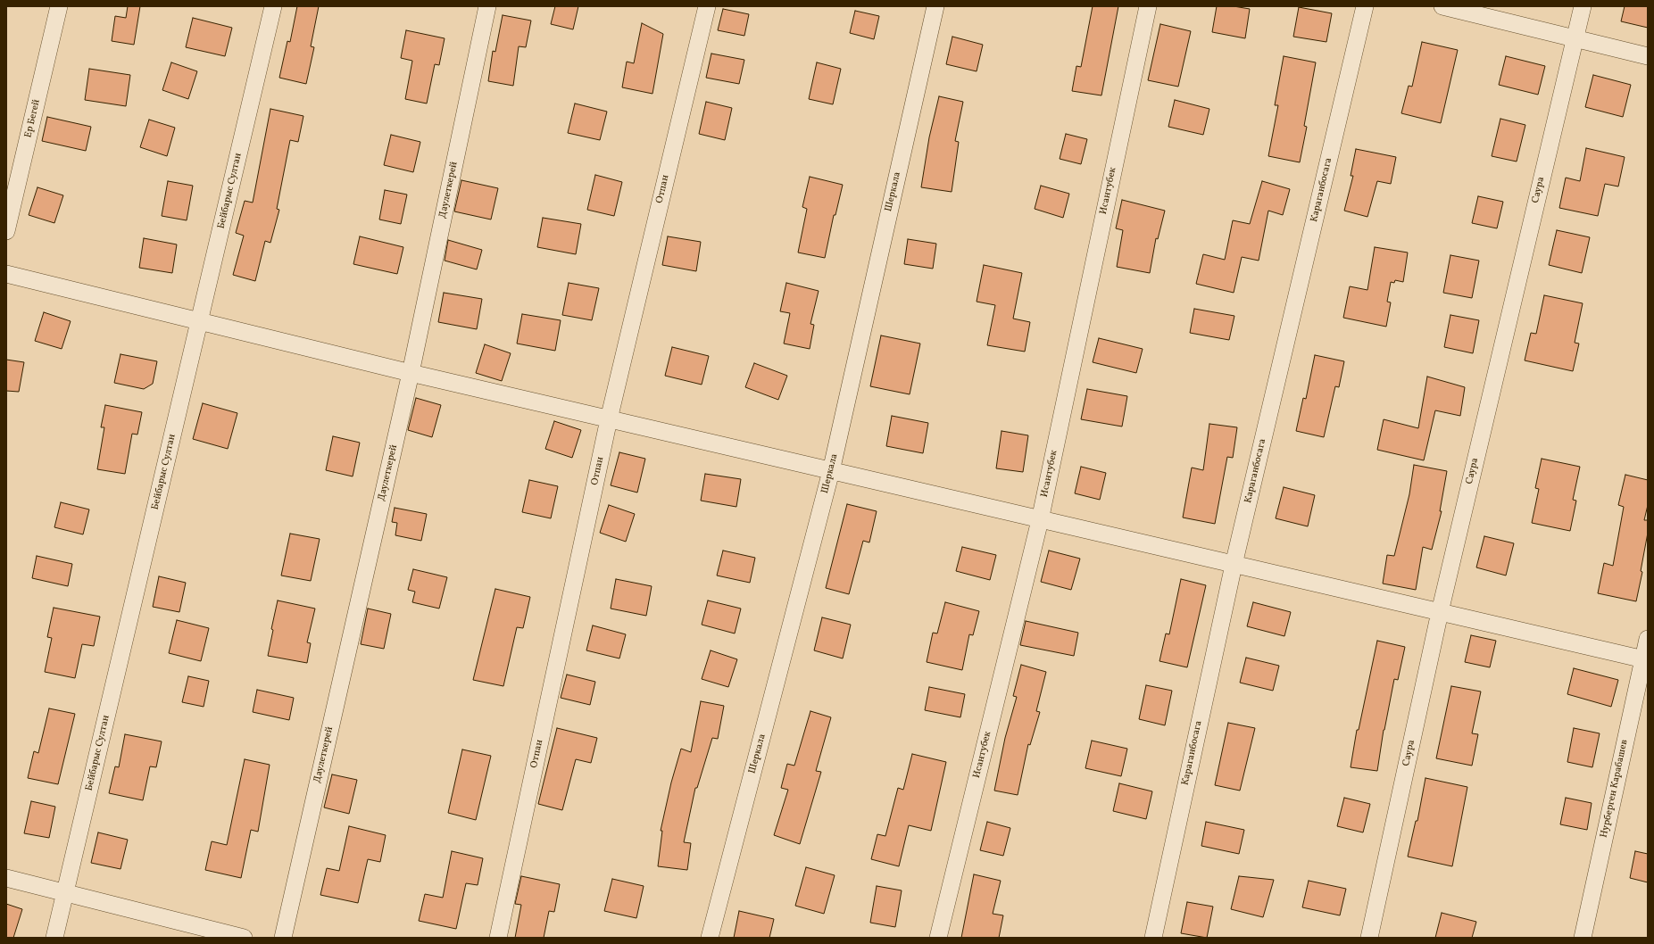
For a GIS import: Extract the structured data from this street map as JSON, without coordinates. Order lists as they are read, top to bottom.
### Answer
{
  "streets": {
    "street": [
      "Ер Бегей",
      "Отпан",
      "Даулеткерей",
      "Караганбосага",
      "Саура",
      "Бейбарыс Султан",
      "Исантубек",
      "Шеркала",
      "Нурберген Карабашев"
    ]
  }
}
